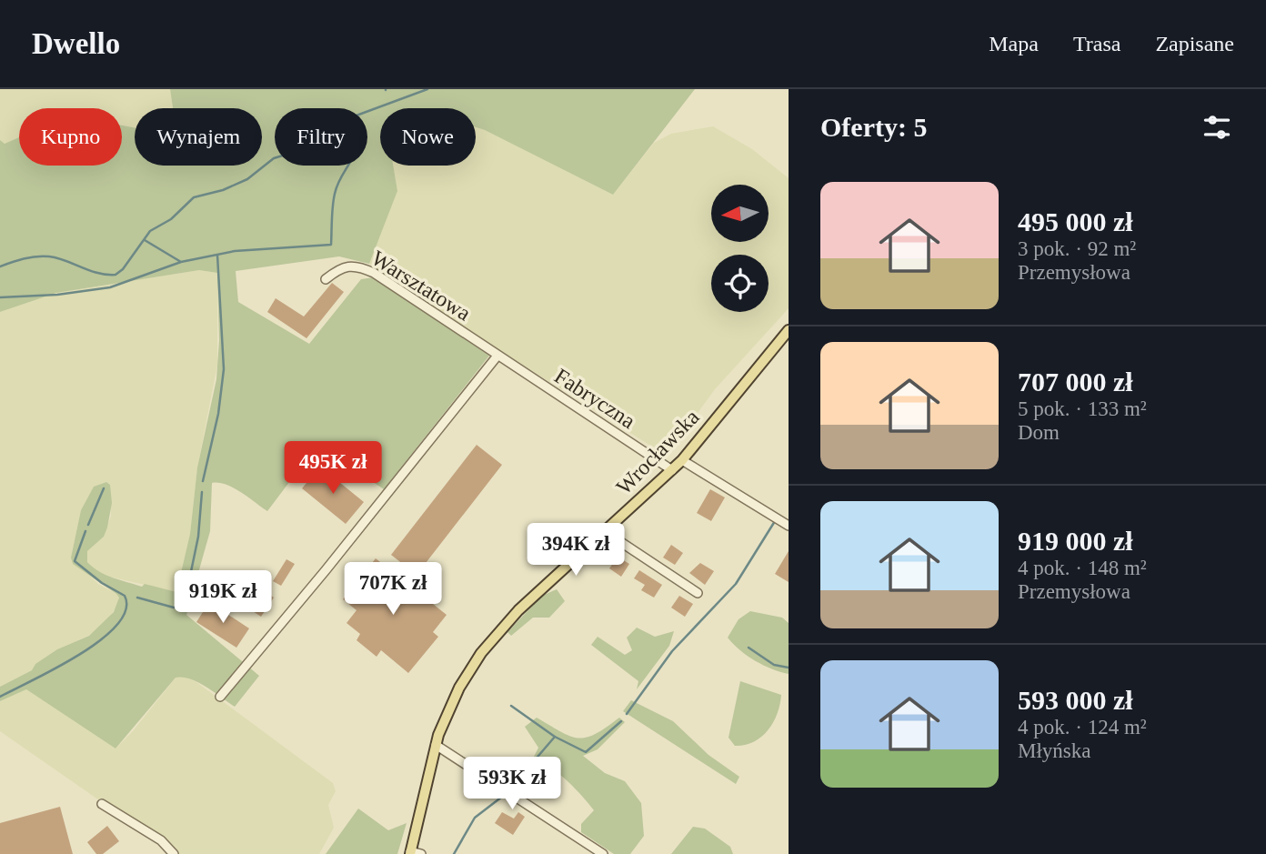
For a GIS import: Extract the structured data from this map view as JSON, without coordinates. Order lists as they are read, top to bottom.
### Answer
{
  "streets": {
    "main road": ["Wrocławska"],
    "street": ["Warsztatowa", "Fabryczna"]
  },
  "crossings": [
    ["Warsztatowa", "Fabryczna"],
    ["Fabryczna", "Wrocławska"]
  ],
  "north": "left",
  "page": {
    "header": "Dwello",
    "nav": ["Mapa", "Trasa", "Zapisane"],
    "heading": "Oferty: 5",
    "chip": [
      "Kupno",
      "Wynajem",
      "Filtry",
      "Nowe"
    ],
    "list": [
      {
        "name": "495 000 zł",
        "note": "3 pok. · 92 m² · Przemysłowa"
      },
      {
        "name": "707 000 zł",
        "note": "5 pok. · 133 m² · Dom"
      },
      {
        "name": "919 000 zł",
        "note": "4 pok. · 148 m² · Przemysłowa"
      },
      {
        "name": "593 000 zł",
        "note": "4 pok. · 124 m² · Młyńska"
      }
    ],
    "price": [
      "495K zł",
      "394K zł",
      "707K zł",
      "919K zł",
      "593K zł"
    ]
  }
}
